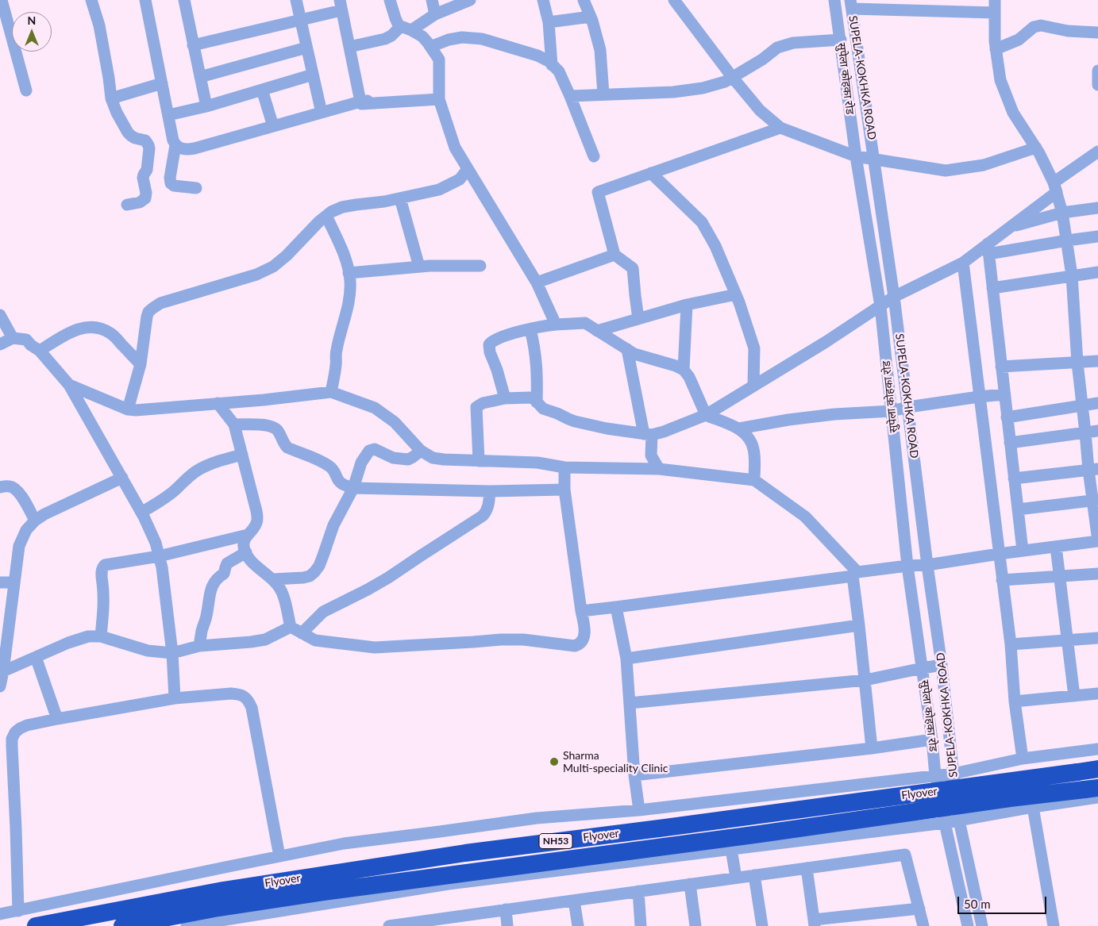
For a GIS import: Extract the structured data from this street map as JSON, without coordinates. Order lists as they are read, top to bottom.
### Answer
{
  "streets": {
    "highway": ["Flyover", "NH53"],
    "street": ["SUPELA-KOKHKA ROAD", "सुपेला कोहका रोड"]
  },
  "places": ["Sharma Multi-speciality Clinic"],
  "scale_bar": "50 m",
  "north": "top"
}
